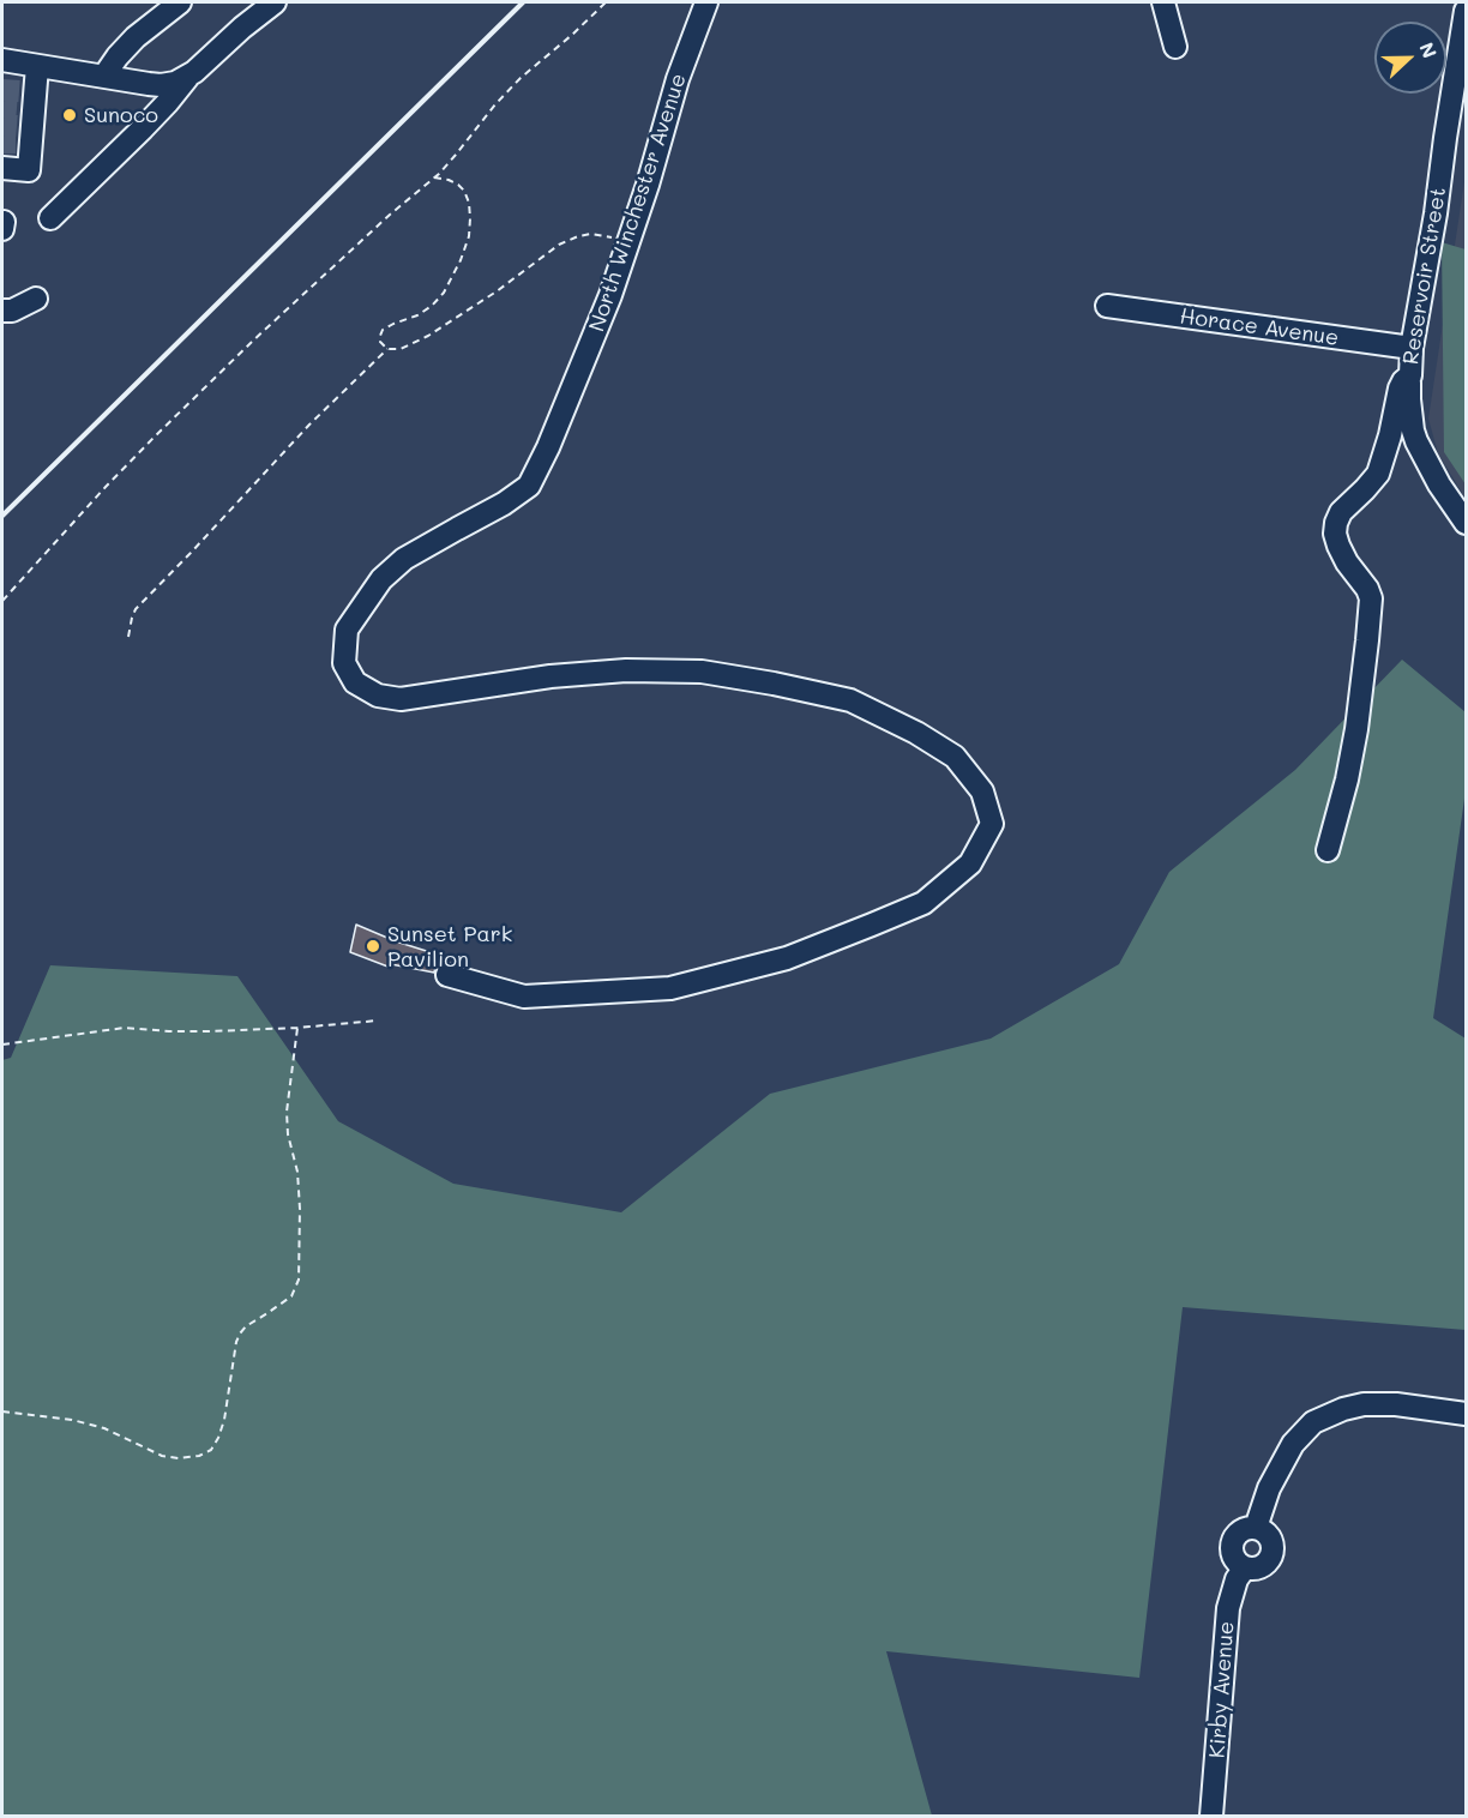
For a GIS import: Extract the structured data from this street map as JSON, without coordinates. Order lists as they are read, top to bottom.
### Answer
{
  "streets": {
    "street": [
      "North Winchester Avenue",
      "Reservoir Street",
      "Horace Avenue",
      "Kirby Avenue"
    ]
  },
  "crossings": [
    ["Reservoir Street", "Horace Avenue"]
  ],
  "places": ["Sunoco", "Sunset Park Pavilion"],
  "north": "right"
}
